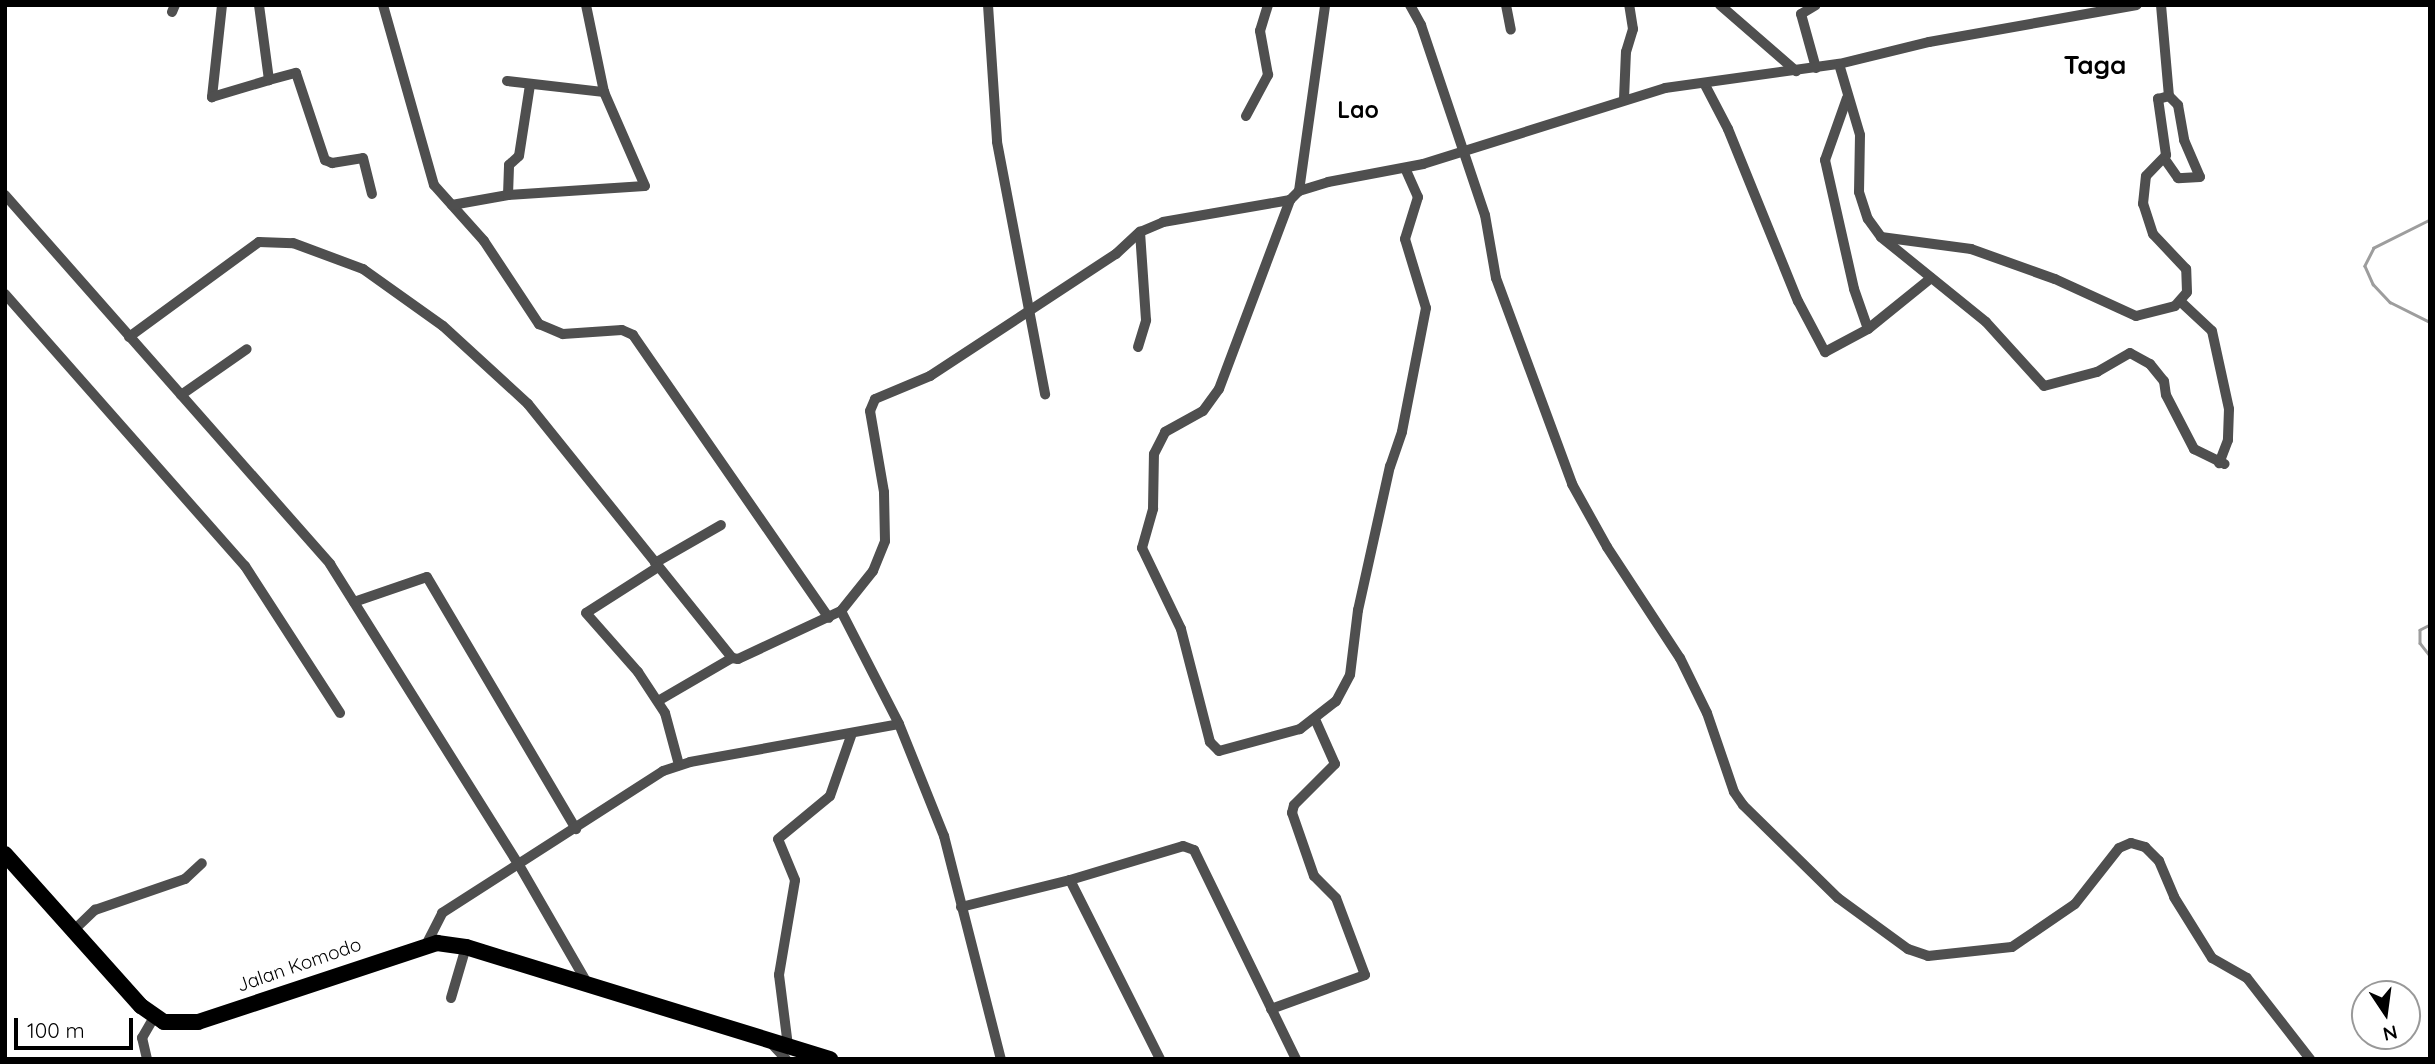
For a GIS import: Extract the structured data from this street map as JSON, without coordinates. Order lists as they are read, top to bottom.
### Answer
{
  "streets": {
    "highway": ["Jalan Komodo"]
  },
  "districts": ["Taga", "Lao"],
  "scale_bar": "100 m",
  "north": "bottom"
}
